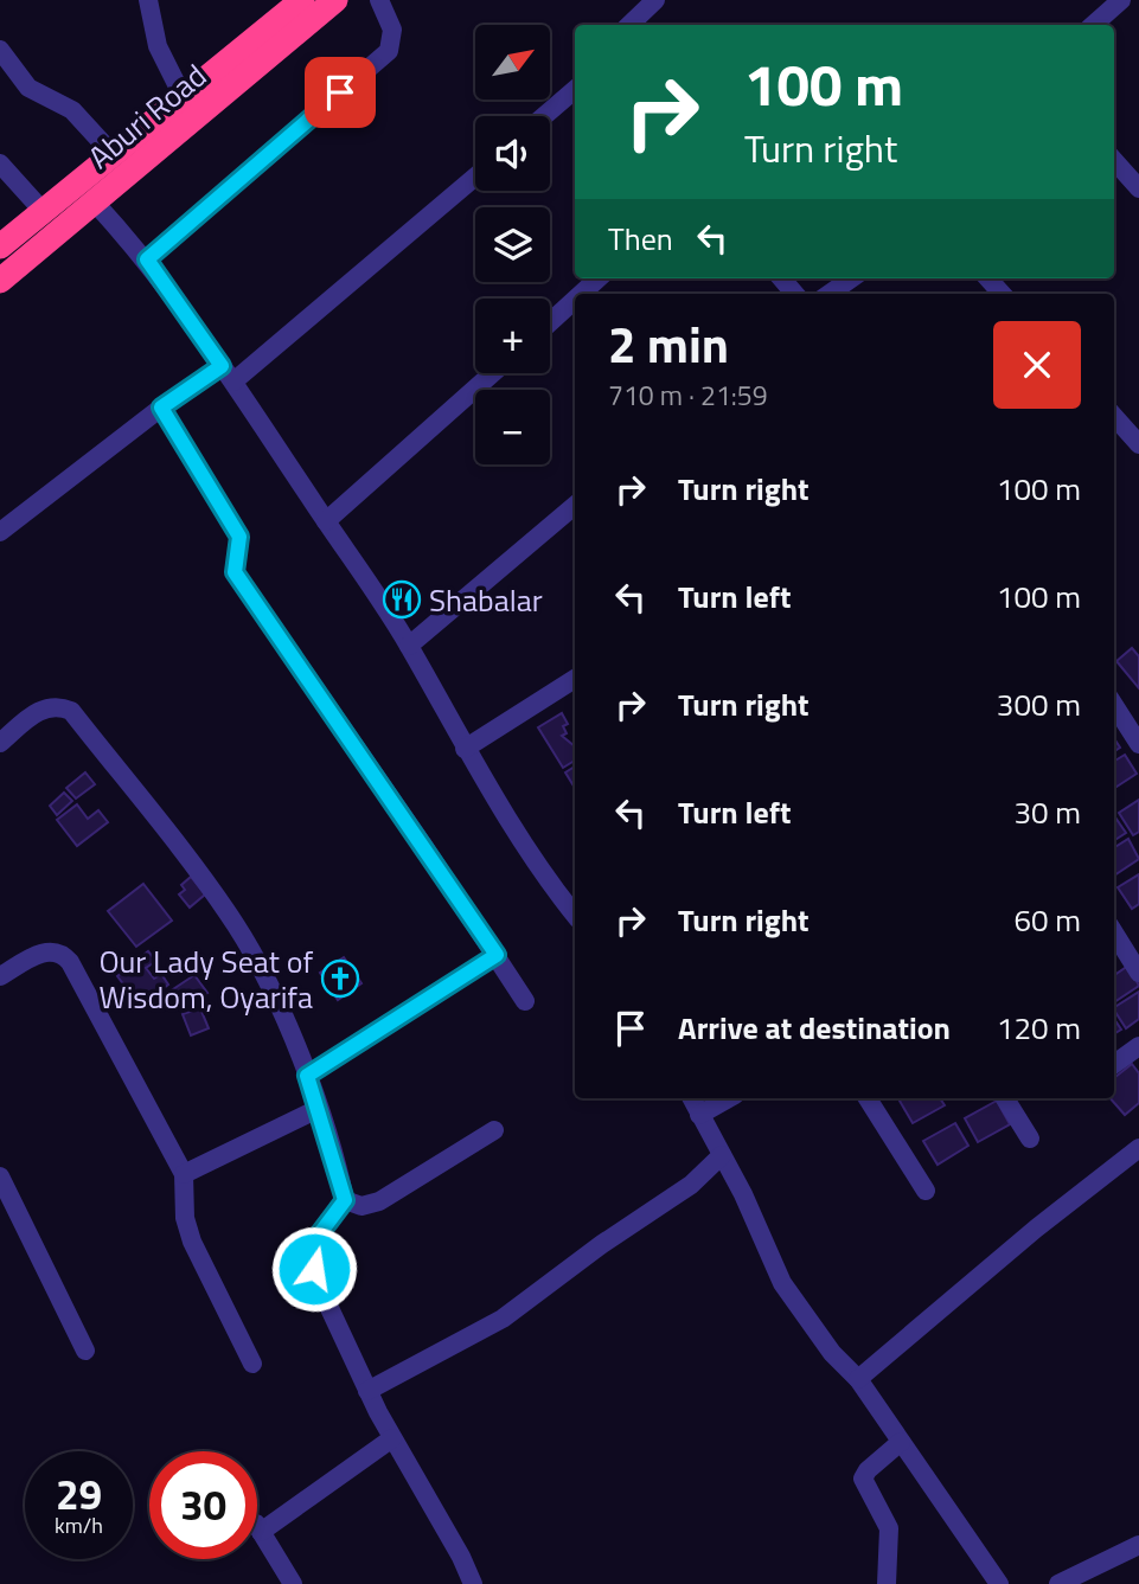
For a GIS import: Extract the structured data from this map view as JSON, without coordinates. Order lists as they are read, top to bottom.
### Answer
{
  "streets": {
    "highway": ["Aburi Road"]
  },
  "places": {
    "restaurant": ["Shabalar"],
    "church": ["Our Lady Seat of Wisdom, Oyarifa"]
  },
  "north": "top right",
  "page": {
    "map_buttons": ["+", "−"],
    "turn": ["100 m", "Turn right"],
    "then": "Then",
    "heading": ["2 min", "710 m · 21:59"],
    "list": [
      {
        "name": "Turn right",
        "value": "100 m"
      },
      {
        "name": "Turn left",
        "value": "100 m"
      },
      {
        "name": "Turn right",
        "value": "300 m"
      },
      {
        "name": "Turn left",
        "value": "30 m"
      },
      {
        "name": "Turn right",
        "value": "60 m"
      },
      {
        "name": "Arrive at destination",
        "value": "120 m"
      }
    ],
    "speed": "29 km/h",
    "limit": "30"
  }
}
